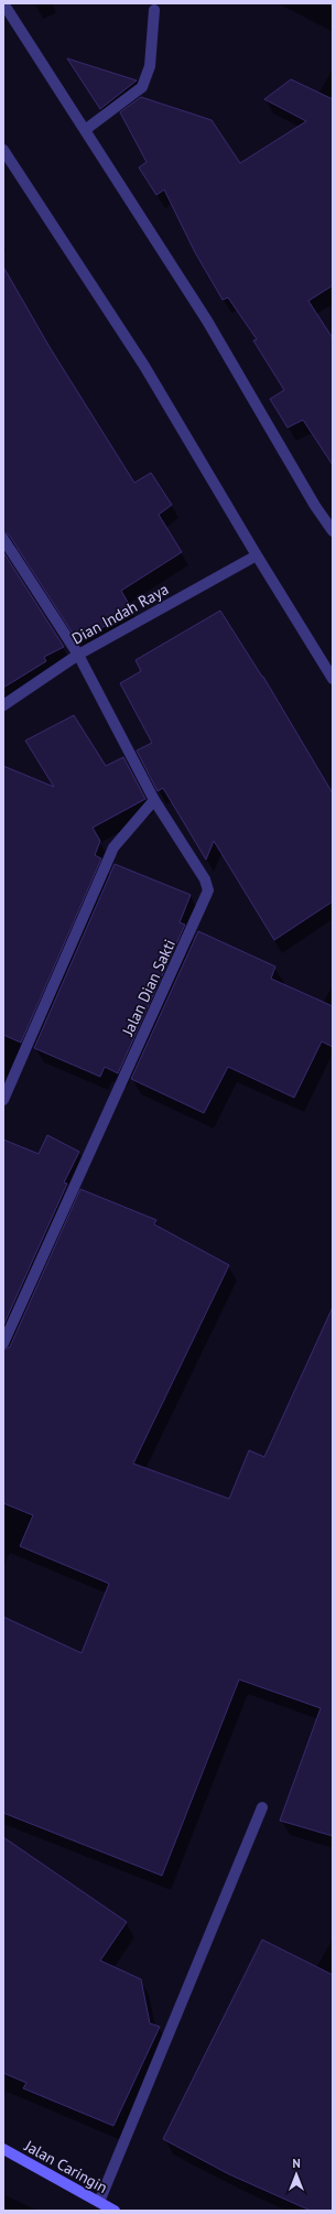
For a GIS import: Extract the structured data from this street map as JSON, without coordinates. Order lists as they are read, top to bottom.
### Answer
{
  "streets": {
    "main road": ["Jalan Caringin"],
    "street": ["Dian Indah Raya", "Jalan Dian Sakti"]
  },
  "crossings": [
    ["Dian Indah Raya", "Jalan Dian Sakti"]
  ],
  "north": "top"
}
